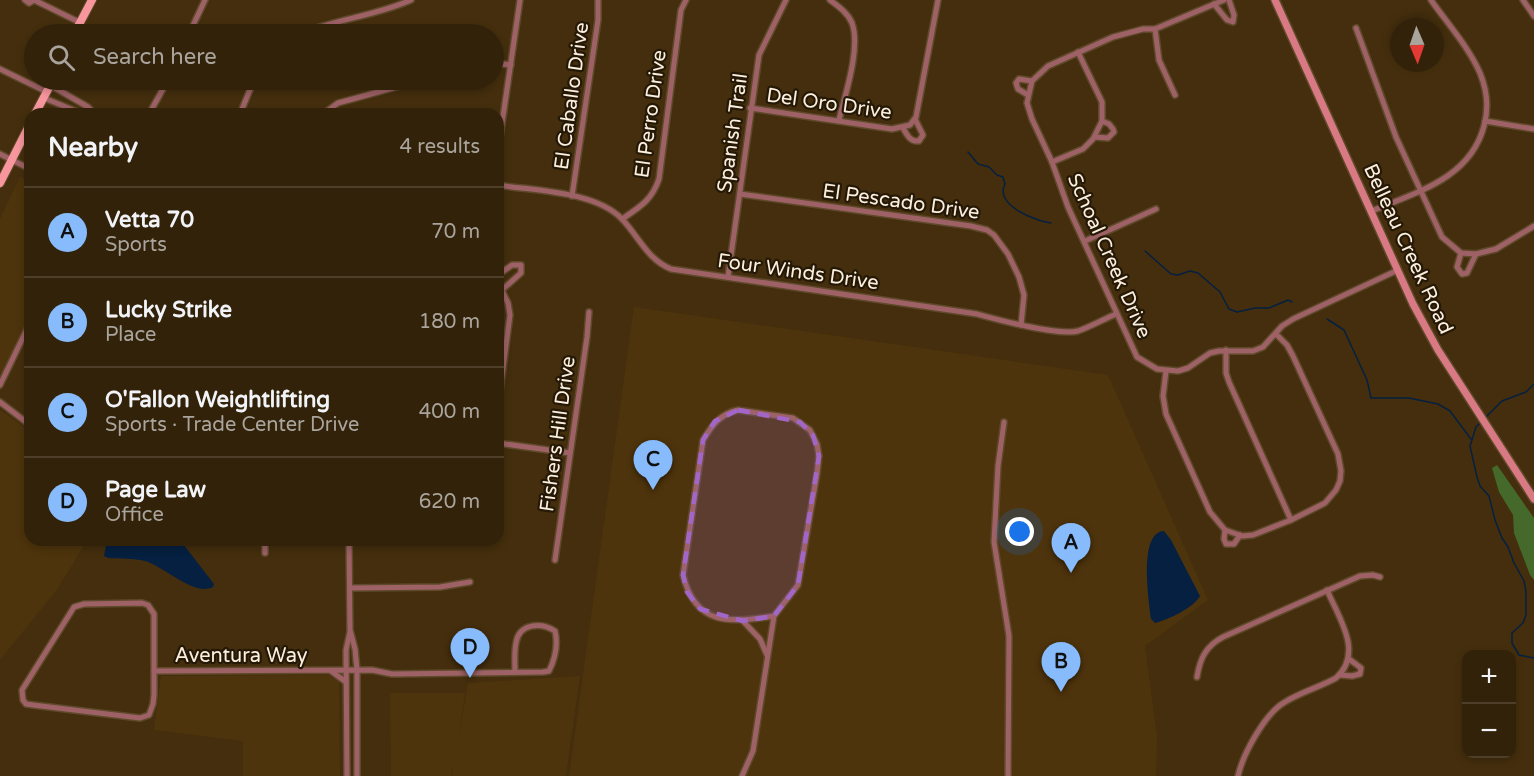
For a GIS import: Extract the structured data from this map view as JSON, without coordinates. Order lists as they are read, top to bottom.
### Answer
{
  "streets": {
    "main road": ["Belleau Creek Road"],
    "street": [
      "El Caballo Drive",
      "Del Oro Drive",
      "El Perro Drive",
      "Spanish Trail",
      "El Pescado Drive",
      "Schoal Creek Drive",
      "Four Winds Drive",
      "Fishers Hill Drive",
      "Aventura Way"
    ]
  },
  "crossings": [
    ["El Caballo Drive", "Four Winds Drive"],
    ["Del Oro Drive", "Spanish Trail"],
    ["El Perro Drive", "Four Winds Drive"],
    ["Spanish Trail", "El Pescado Drive"],
    ["Spanish Trail", "Four Winds Drive"],
    ["El Pescado Drive", "Four Winds Drive"],
    ["Schoal Creek Drive", "Four Winds Drive"]
  ],
  "north": "bottom",
  "page": {
    "search": "Search here",
    "heading": ["Nearby", "4 results"],
    "list": [
      {
        "mark": "A",
        "name": "Vetta 70",
        "note": "Sports",
        "value": "70 m"
      },
      {
        "mark": "B",
        "name": "Lucky Strike",
        "note": "Place",
        "value": "180 m"
      },
      {
        "mark": "C",
        "name": "O'Fallon Weightlifting",
        "note": "Sports · Trade Center Drive",
        "value": "400 m"
      },
      {
        "mark": "D",
        "name": "Page Law",
        "note": "Office",
        "value": "620 m"
      }
    ],
    "pins": [
      "C",
      "A",
      "D",
      "B"
    ],
    "map_buttons": ["+", "−"]
  }
}
